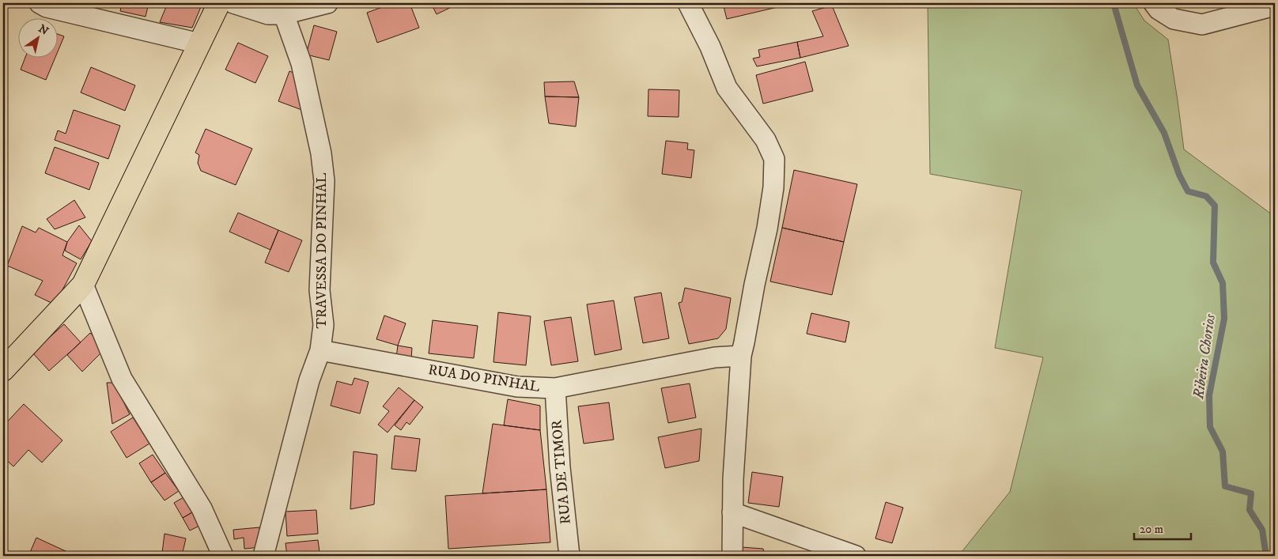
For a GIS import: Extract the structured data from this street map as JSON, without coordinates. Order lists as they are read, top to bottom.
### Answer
{
  "streets": {
    "street": ["TRAVESSA DO PINHAL", "RUA DO PINHAL", "RUA DE TIMOR"]
  },
  "crossings": [
    ["TRAVESSA DO PINHAL", "RUA DO PINHAL"],
    ["RUA DO PINHAL", "RUA DE TIMOR"]
  ],
  "water": ["Ribeira Chorios"],
  "scale_bar": "20 m",
  "north": "top right"
}
